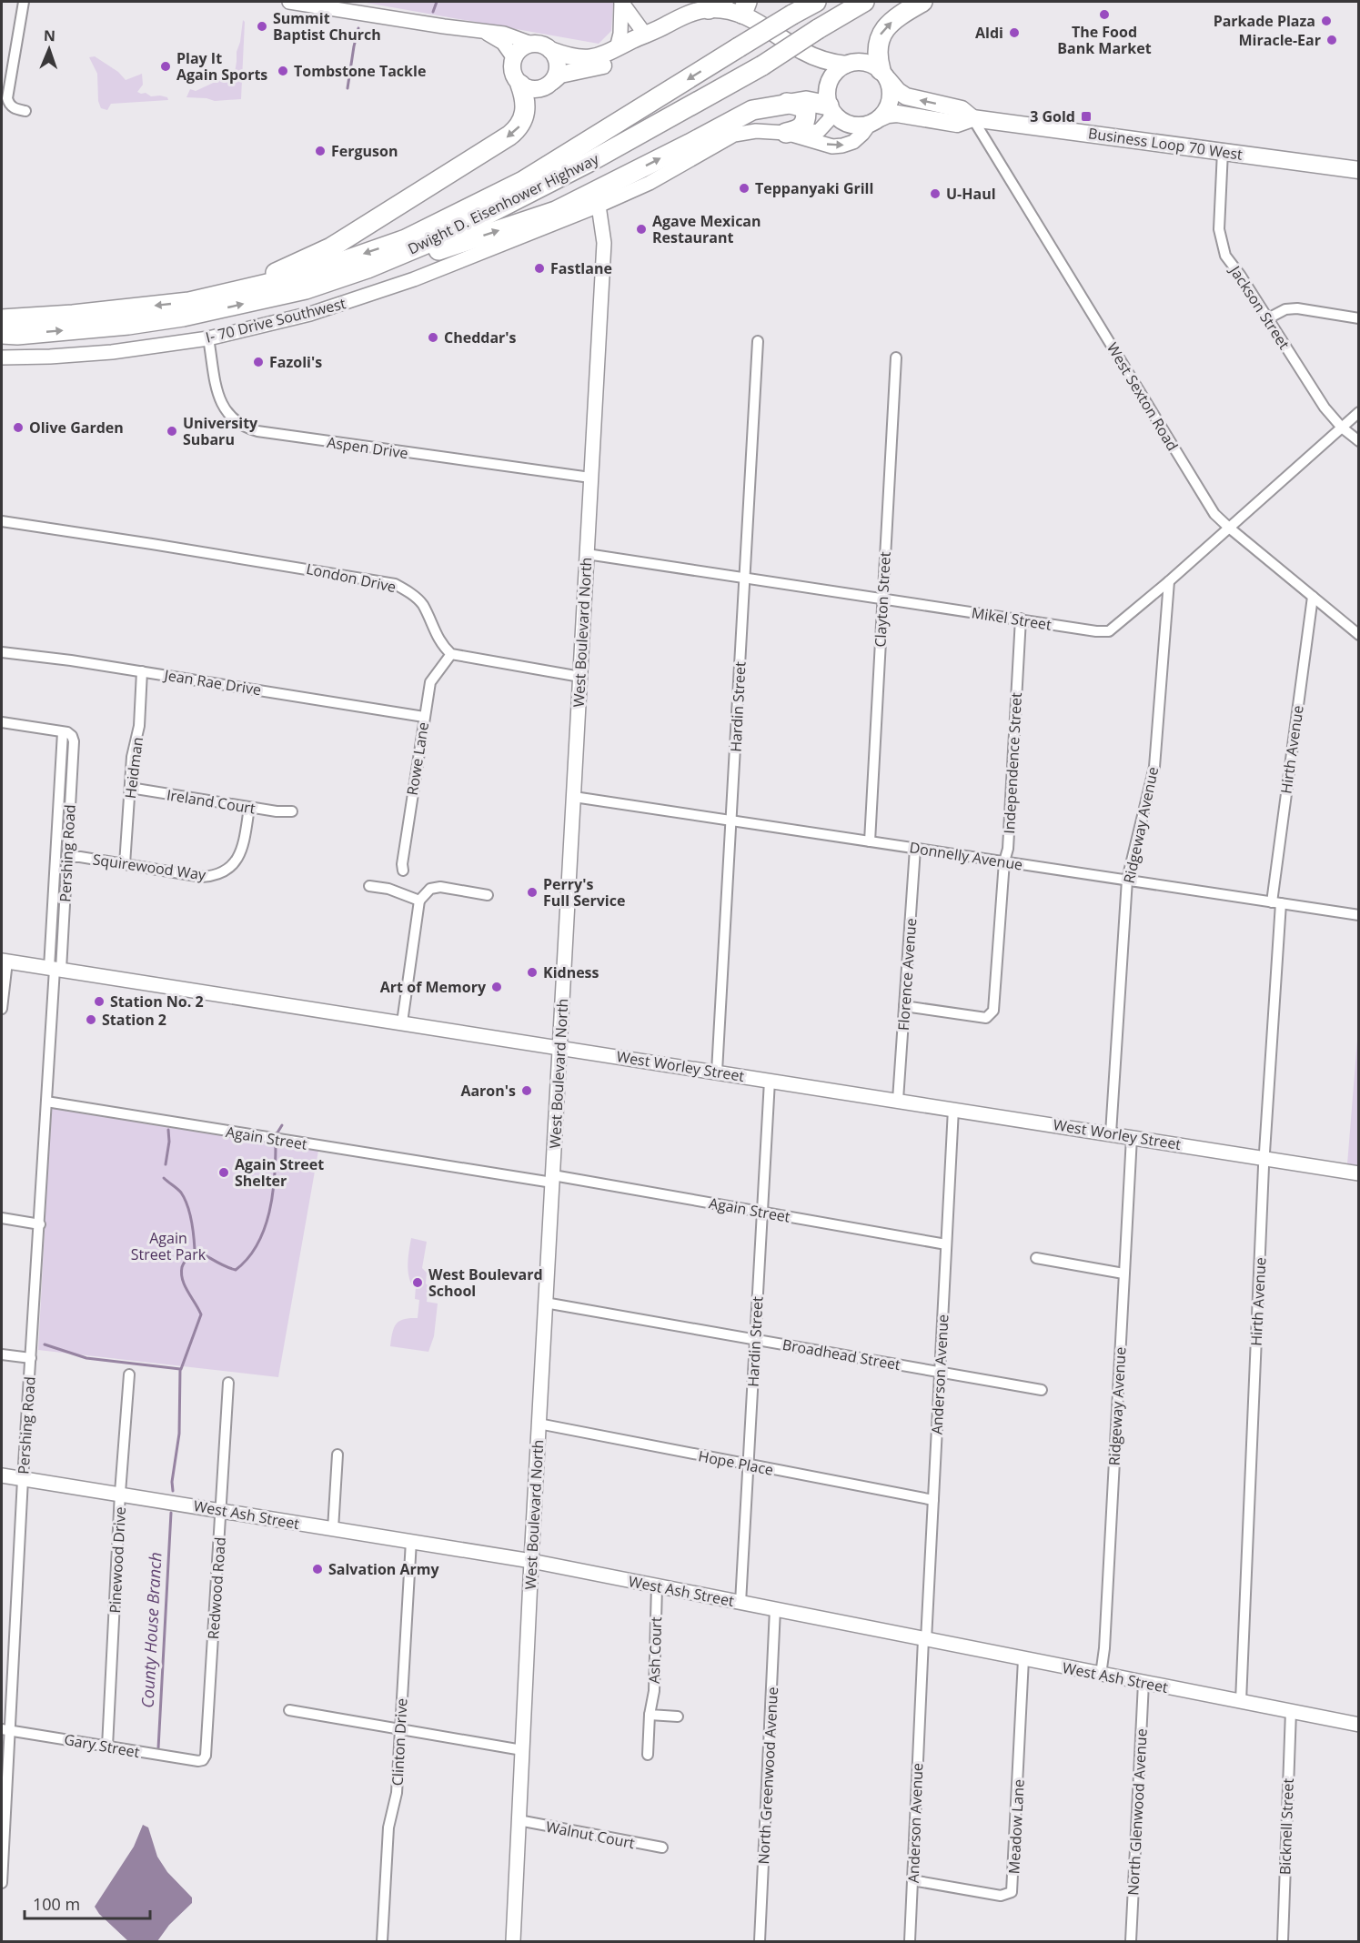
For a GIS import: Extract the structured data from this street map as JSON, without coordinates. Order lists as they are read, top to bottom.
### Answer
{
  "streets": {
    "highway": ["Dwight D. Eisenhower Highway"],
    "main road": ["Business Loop 70 West"],
    "street": [
      "Jackson Street",
      "I- 70 Drive Southwest",
      "West Sexton Road",
      "Aspen Drive",
      "London Drive",
      "Clayton Street",
      "Mikel Street",
      "West Boulevard North",
      "Jean Rae Drive",
      "Hardin Street",
      "Hirth Avenue",
      "Rowe Lane",
      "Independence Street",
      "Heidman",
      "Ireland Court",
      "Ridgeway Avenue",
      "Pershing Road",
      "Donnelly Avenue",
      "Squirewood Way",
      "Florence Avenue",
      "West Worley Street",
      "Again Street",
      "Broadhead Street",
      "Anderson Avenue",
      "Hope Place",
      "West Ash Street",
      "Pinewood Drive",
      "Redwood Road",
      "Ash Court",
      "Clinton Drive",
      "Gary Street",
      "North Greenwood Avenue",
      "North Glenwood Avenue",
      "Meadow Lane",
      "Bicknell Street",
      "Walnut Court"
    ]
  },
  "crossings": [
    ["Business Loop 70 West", "Jackson Street"],
    ["Business Loop 70 West", "West Sexton Road"],
    ["Jackson Street", "Mikel Street"],
    ["I- 70 Drive Southwest", "Aspen Drive"],
    ["I- 70 Drive Southwest", "West Boulevard North"],
    ["West Sexton Road", "Mikel Street"],
    ["West Sexton Road", "Hirth Avenue"],
    ["Aspen Drive", "West Boulevard North"],
    ["London Drive", "Rowe Lane"],
    ["Clayton Street", "Mikel Street"],
    ["Clayton Street", "Donnelly Avenue"],
    ["Mikel Street", "West Boulevard North"],
    ["Mikel Street", "Hardin Street"],
    ["Mikel Street", "Independence Street"],
    ["Mikel Street", "Ridgeway Avenue"],
    ["West Boulevard North", "Donnelly Avenue"],
    ["West Boulevard North", "West Worley Street"],
    ["West Boulevard North", "Again Street"],
    ["West Boulevard North", "Broadhead Street"],
    ["West Boulevard North", "Hope Place"],
    ["West Boulevard North", "West Ash Street"],
    ["West Boulevard North", "Walnut Court"],
    ["Jean Rae Drive", "Rowe Lane"],
    ["Jean Rae Drive", "Heidman"],
    ["Hardin Street", "Donnelly Avenue"],
    ["Hardin Street", "West Worley Street"],
    ["Hardin Street", "Again Street"],
    ["Hardin Street", "Broadhead Street"],
    ["Hardin Street", "Hope Place"],
    ["Hardin Street", "West Ash Street"],
    ["Hirth Avenue", "Donnelly Avenue"],
    ["Hirth Avenue", "West Worley Street"],
    ["Hirth Avenue", "West Ash Street"],
    ["Independence Street", "Donnelly Avenue"],
    ["Independence Street", "Florence Avenue"],
    ["Heidman", "Ireland Court"],
    ["Heidman", "Squirewood Way"],
    ["Ireland Court", "Squirewood Way"],
    ["Ridgeway Avenue", "Donnelly Avenue"],
    ["Ridgeway Avenue", "West Worley Street"],
    ["Ridgeway Avenue", "West Ash Street"],
    ["Pershing Road", "Squirewood Way"],
    ["Pershing Road", "West Worley Street"],
    ["Pershing Road", "Again Street"],
    ["Pershing Road", "West Ash Street"],
    ["Pershing Road", "Gary Street"],
    ["Donnelly Avenue", "Florence Avenue"],
    ["Florence Avenue", "West Worley Street"],
    ["West Worley Street", "Anderson Avenue"],
    ["Again Street", "Anderson Avenue"],
    ["Broadhead Street", "Anderson Avenue"],
    ["Anderson Avenue", "Hope Place"],
    ["Anderson Avenue", "West Ash Street"],
    ["Anderson Avenue", "Meadow Lane"],
    ["West Ash Street", "Pinewood Drive"],
    ["West Ash Street", "Redwood Road"],
    ["West Ash Street", "Ash Court"],
    ["West Ash Street", "Clinton Drive"],
    ["West Ash Street", "North Greenwood Avenue"],
    ["West Ash Street", "North Glenwood Avenue"],
    ["West Ash Street", "Meadow Lane"],
    ["West Ash Street", "Bicknell Street"],
    ["Pinewood Drive", "Gary Street"],
    ["Redwood Road", "Gary Street"]
  ],
  "water": ["County House Branch"],
  "parks": ["Again Street Park"],
  "places": {
    "other": [
      "The Food Bank Market",
      "Parkade Plaza",
      "Summit Baptist Church",
      "Aldi",
      "Miracle-Ear",
      "Play It Again Sports",
      "Tombstone Tackle",
      "Ferguson",
      "Teppanyaki Grill",
      "U-Haul",
      "Agave Mexican Restaurant",
      "Fastlane",
      "Cheddar's",
      "Fazoli's",
      "Olive Garden",
      "University Subaru",
      "Perry's Full Service",
      "Kidness",
      "Art of Memory",
      "Station No. 2",
      "Station 2",
      "Aaron's",
      "Again Street Shelter",
      "West Boulevard School",
      "Salvation Army"
    ],
    "transit": ["3 Gold"]
  },
  "scale_bar": "100 m",
  "north": "top"
}
